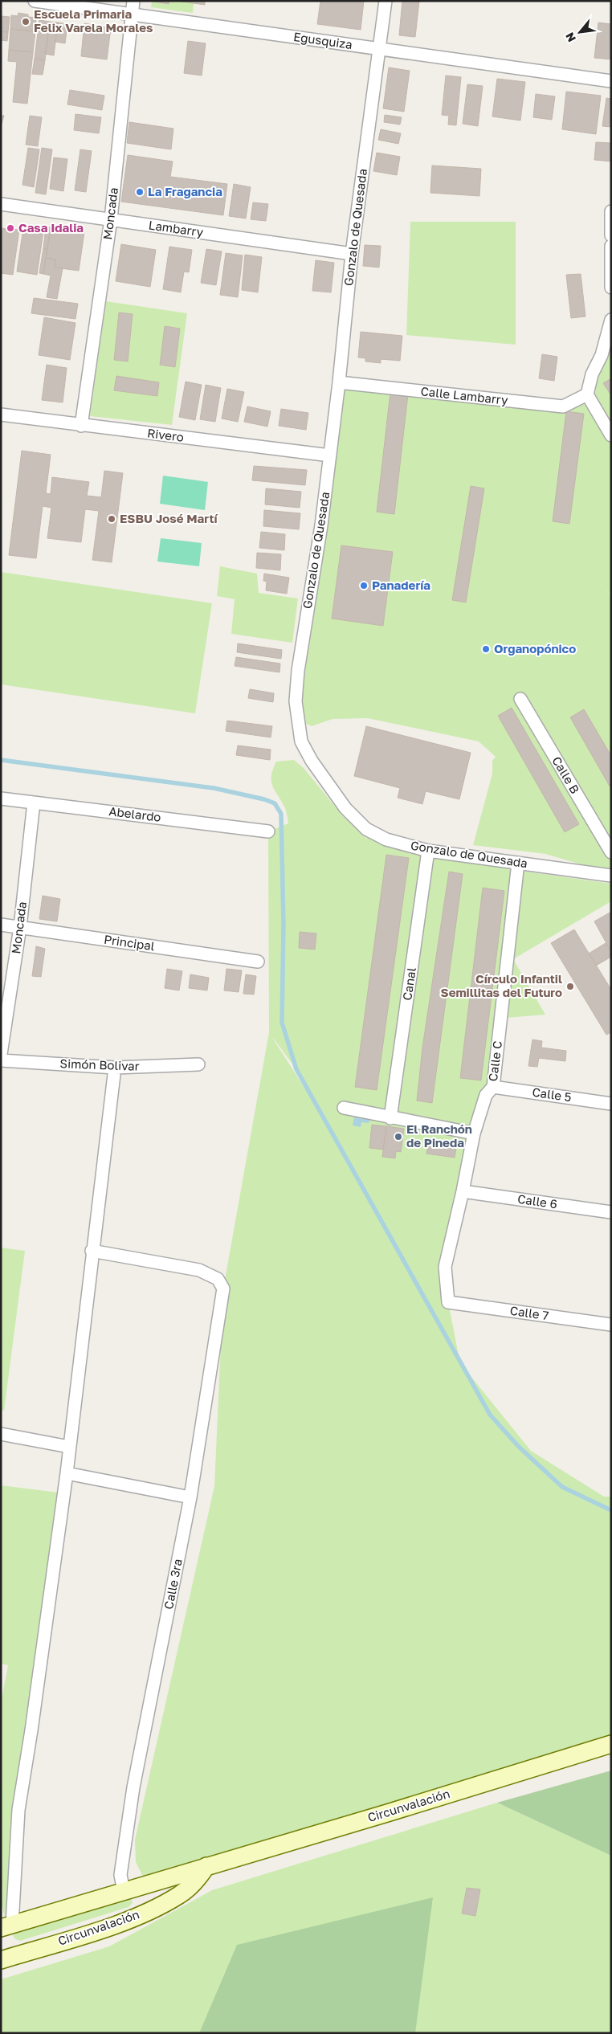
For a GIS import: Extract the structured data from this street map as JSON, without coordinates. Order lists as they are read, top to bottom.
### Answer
{
  "streets": {
    "street": [
      "Egusquiza",
      "Moncada",
      "Gonzalo de Quesada",
      "Lambarry",
      "Calle Lambarry",
      "Rivero",
      "Calle B",
      "Abelardo",
      "Principal",
      "Canal",
      "Calle C",
      "Simón Bolivar",
      "Calle 5",
      "Calle 6",
      "Calle 7",
      "Calle 3ra",
      "Circunvalación"
    ]
  },
  "crossings": [
    ["Egusquiza", "Moncada"],
    ["Egusquiza", "Gonzalo de Quesada"],
    ["Moncada", "Lambarry"],
    ["Moncada", "Rivero"],
    ["Moncada", "Abelardo"],
    ["Moncada", "Principal"],
    ["Gonzalo de Quesada", "Lambarry"],
    ["Gonzalo de Quesada", "Calle Lambarry"],
    ["Gonzalo de Quesada", "Rivero"],
    ["Gonzalo de Quesada", "Canal"],
    ["Gonzalo de Quesada", "Calle C"],
    ["Calle C", "Calle 5"],
    ["Calle C", "Calle 6"],
    ["Calle C", "Calle 7"],
    ["Calle 3ra", "Circunvalación"]
  ],
  "places": [
    "Escuela Primaria Felix Varela Morales",
    "La Fragancia",
    "Casa Idalia",
    "ESBU José Martí",
    "Panadería",
    "Organopónico",
    "Círculo Infantil Semillitas del Futuro",
    "El Ranchón de Pineda"
  ],
  "north": "bottom left"
}
